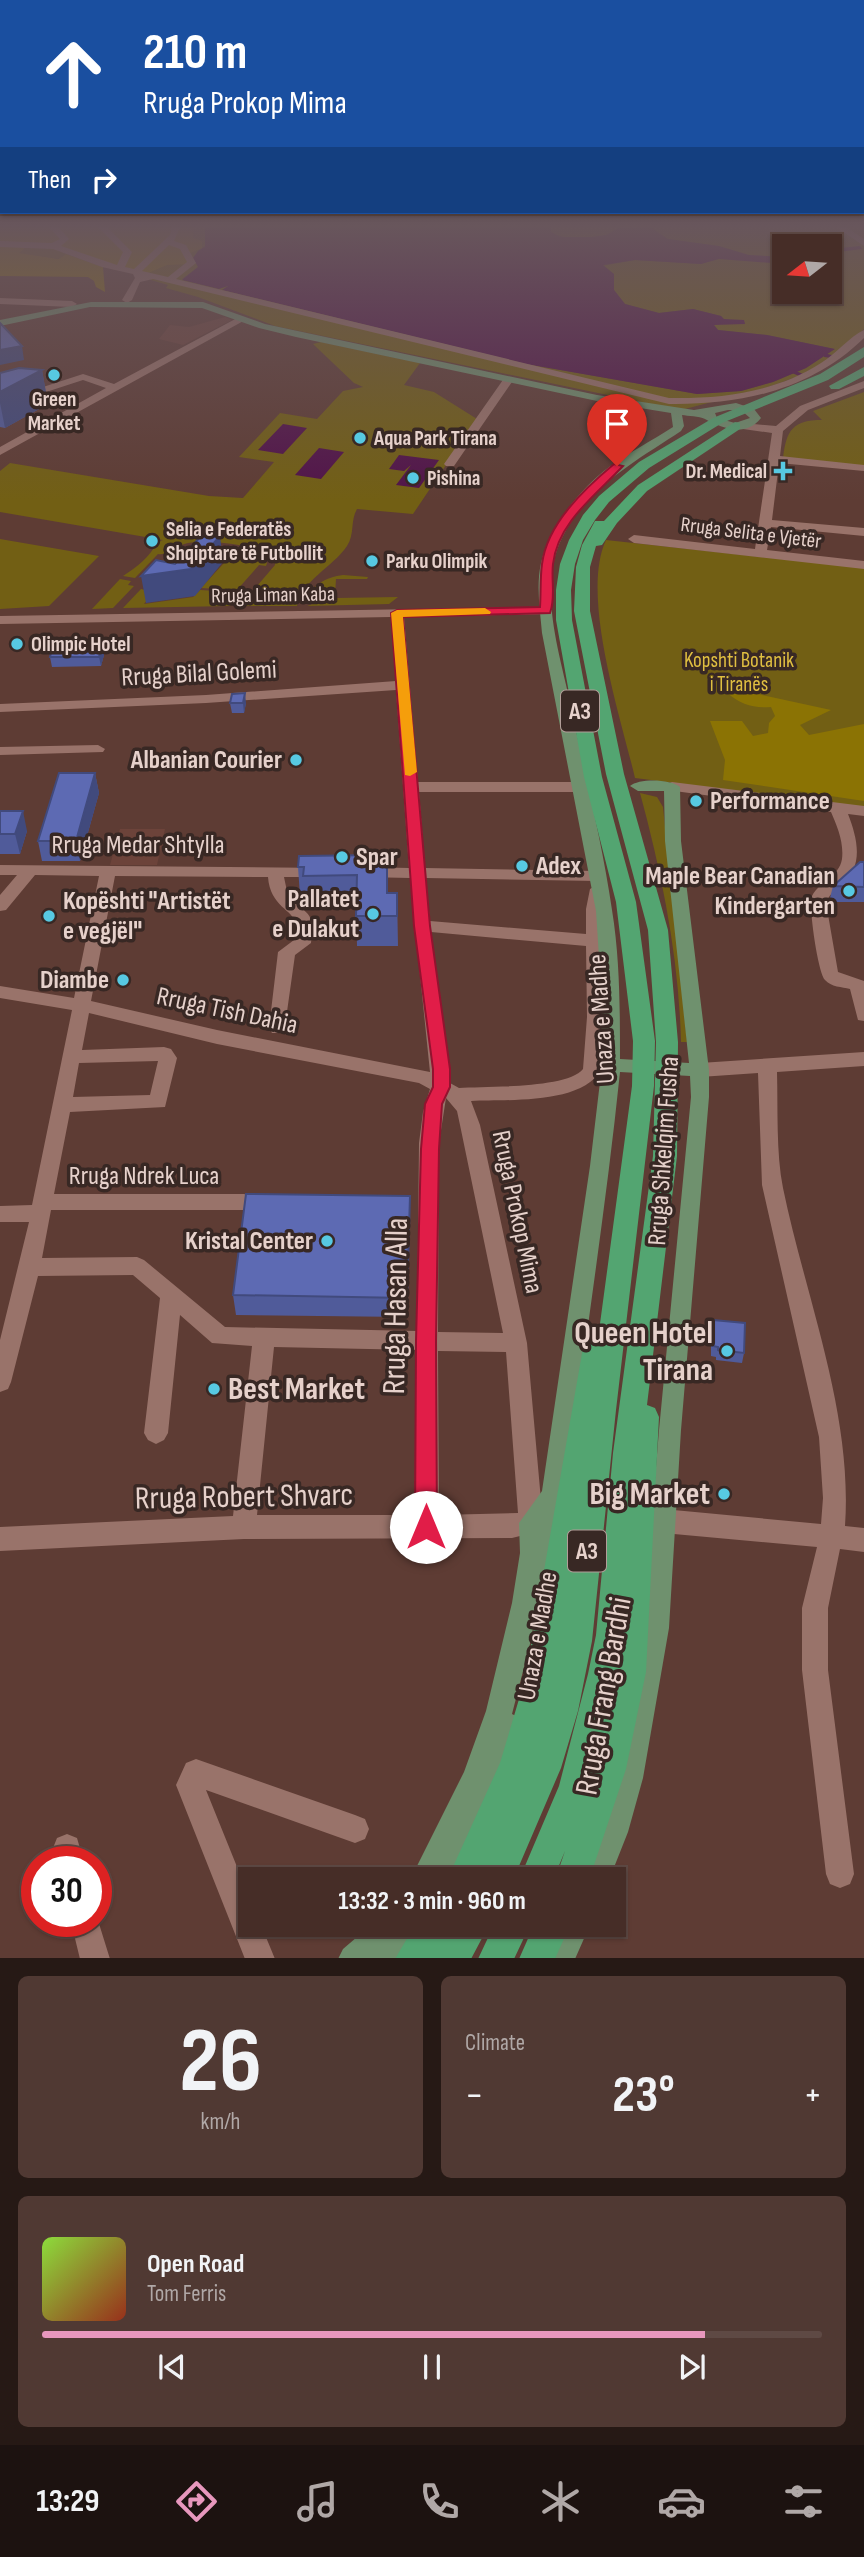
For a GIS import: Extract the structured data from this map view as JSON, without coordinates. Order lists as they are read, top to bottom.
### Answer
{
  "streets": {
    "highway": ["A3", "Unaza e Madhe"],
    "main road": ["Rruga Shkelqim Fusha", "Rruga Frang Bardhi"],
    "street": [
      "Rruga Selita e Vjetër",
      "Rruga Liman Kaba",
      "Rruga Bilal Golemi",
      "Rruga Medar Shtylla",
      "Rruga Tish Dahia",
      "Rruga Ndrek Luca",
      "Rruga Prokop Mima",
      "Rruga Hasan Alla",
      "Rruga Robert Shvarc"
    ]
  },
  "crossings": [
    ["Rruga Liman Kaba", "Rruga Prokop Mima"],
    ["Rruga Bilal Golemi", "Rruga Prokop Mima"],
    ["Rruga Medar Shtylla", "Rruga Prokop Mima"],
    ["Rruga Tish Dahia", "Rruga Prokop Mima"],
    ["Rruga Tish Dahia", "Rruga Hasan Alla"],
    ["Rruga Shkelqim Fusha", "Rruga Frang Bardhi"],
    ["Rruga Prokop Mima", "Rruga Hasan Alla"],
    ["Rruga Prokop Mima", "Rruga Robert Shvarc"],
    ["Rruga Hasan Alla", "Rruga Robert Shvarc"]
  ],
  "parks": ["Kopshti Botanik i Tiranës"],
  "places": {
    "other": [
      "Green Market",
      "Aqua Park Tirana",
      "Pishina",
      "Selia e Federatës Shqiptare të Futbollit",
      "Parku Olimpik",
      "Olimpic Hotel",
      "Albanian Courier",
      "Performance",
      "Spar",
      "Adex",
      "Maple Bear Canadian Kindergarten",
      "Pallatet e Dulakut",
      "Kopështi \"Artistët e vegjël\"",
      "Diambe",
      "Kristal Center",
      "Queen Hotel Tirana",
      "Best Market",
      "Big Market"
    ],
    "health": ["Dr. Medical"]
  },
  "north": "left",
  "page": {
    "turn": ["210 m", "Rruga Prokop Mima"],
    "then": "Then",
    "limit": "30",
    "trip": "13:32 · 3 min · 960 m",
    "tile": [
      ["26", "km/h"],
      "Climate"
    ],
    "heat": ["−", "23°", "+"],
    "song": ["Open Road", "Tom Ferris"],
    "tabs": "13:29"
  }
}
